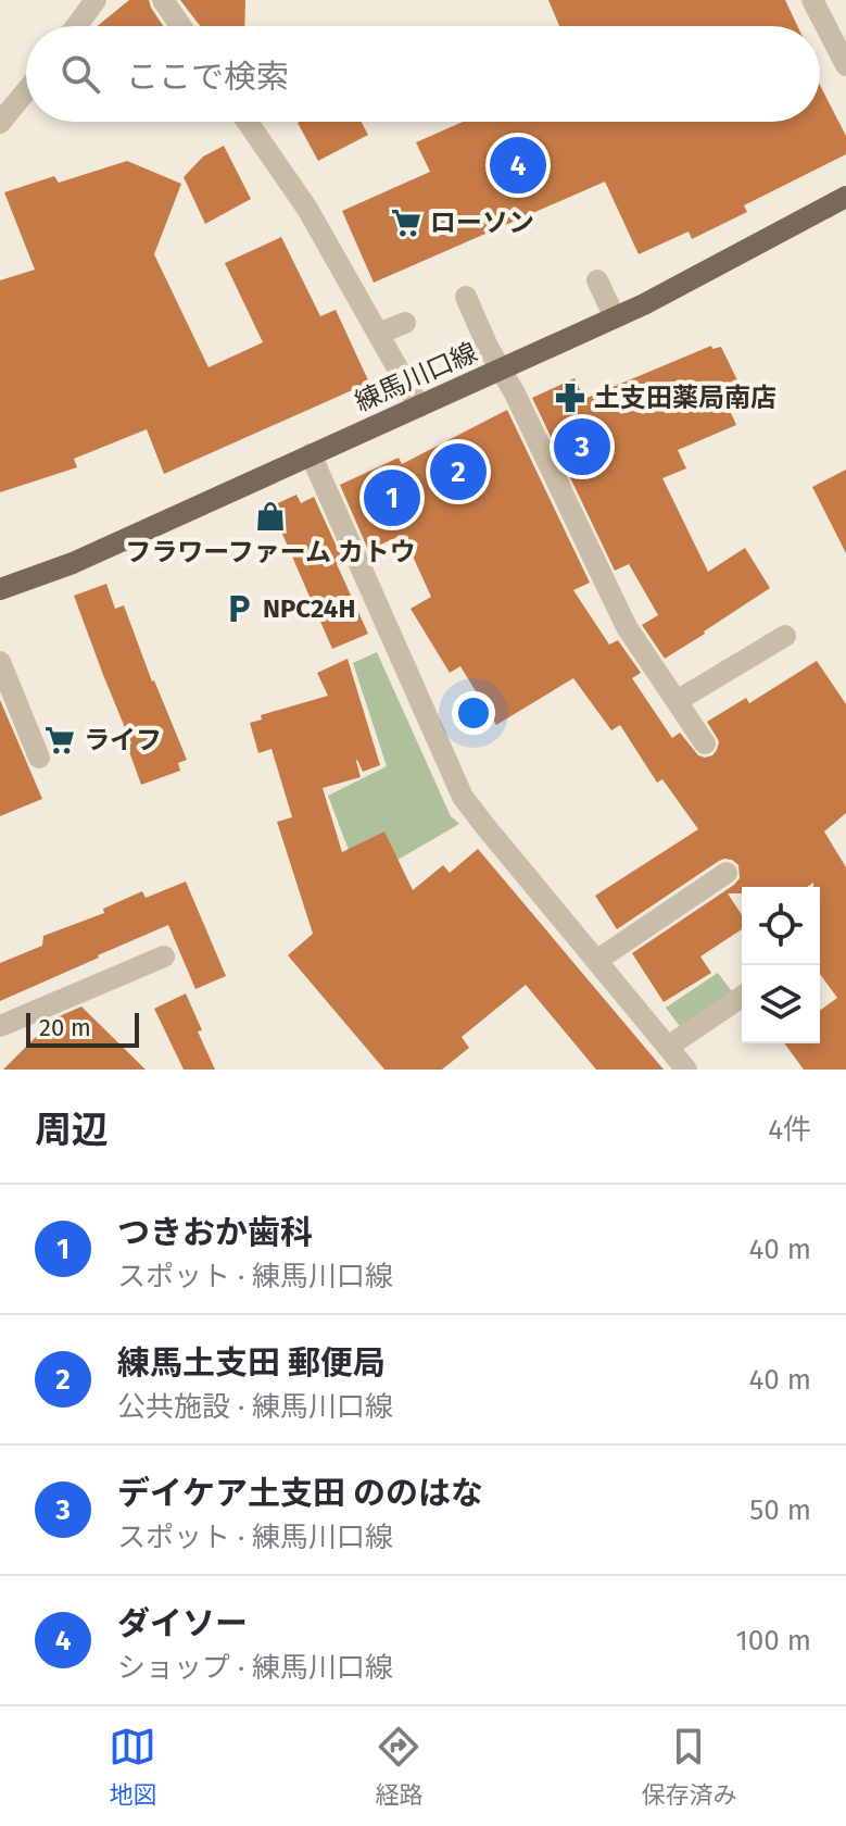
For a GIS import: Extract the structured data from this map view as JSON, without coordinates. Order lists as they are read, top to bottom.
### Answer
{
  "streets": {
    "main road": ["練馬川口線"]
  },
  "places": {
    "supermarket": ["ローソン", "ライフ"],
    "pharmacy": ["土支田薬局南店"],
    "shop": ["フラワーファーム カトウ"],
    "parking": ["NPC24H"]
  },
  "scale_bar": "20 m",
  "page": {
    "search": "ここで検索",
    "pins": [
      "4",
      "3",
      "2",
      "1"
    ],
    "scale": "20 m",
    "heading": ["周辺", "4件"],
    "list": [
      {
        "mark": "1",
        "name": "つきおか歯科",
        "note": "スポット · 練馬川口線",
        "value": "40 m"
      },
      {
        "mark": "2",
        "name": "練馬土支田 郵便局",
        "note": "公共施設 · 練馬川口線",
        "value": "40 m"
      },
      {
        "mark": "3",
        "name": "デイケア土支田 ののはな",
        "note": "スポット · 練馬川口線",
        "value": "50 m"
      },
      {
        "mark": "4",
        "name": "ダイソー",
        "note": "ショップ · 練馬川口線",
        "value": "100 m"
      }
    ],
    "nav": ["地図", "経路", "保存済み"]
  }
}
